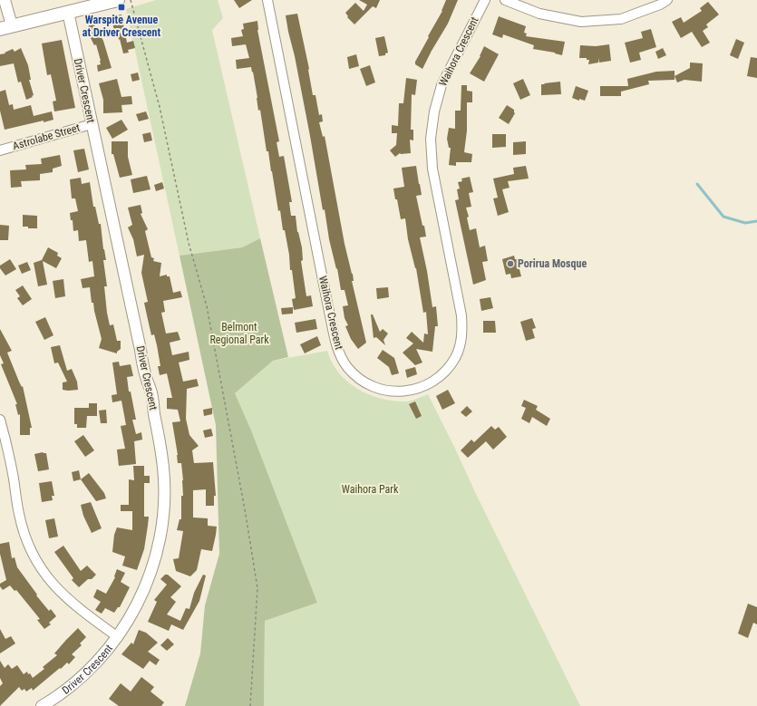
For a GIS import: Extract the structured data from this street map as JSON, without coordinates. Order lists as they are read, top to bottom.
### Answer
{
  "streets": {
    "street": ["Waihora Crescent", "Driver Crescent", "Astrolabe Street"]
  },
  "crossings": [
    ["Driver Crescent", "Astrolabe Street"]
  ],
  "parks": ["Belmont Regional Park", "Waihora Park"],
  "places": {
    "transit": ["Warspite Avenue at Driver Crescent"],
    "other": ["Porirua Mosque"]
  }
}
